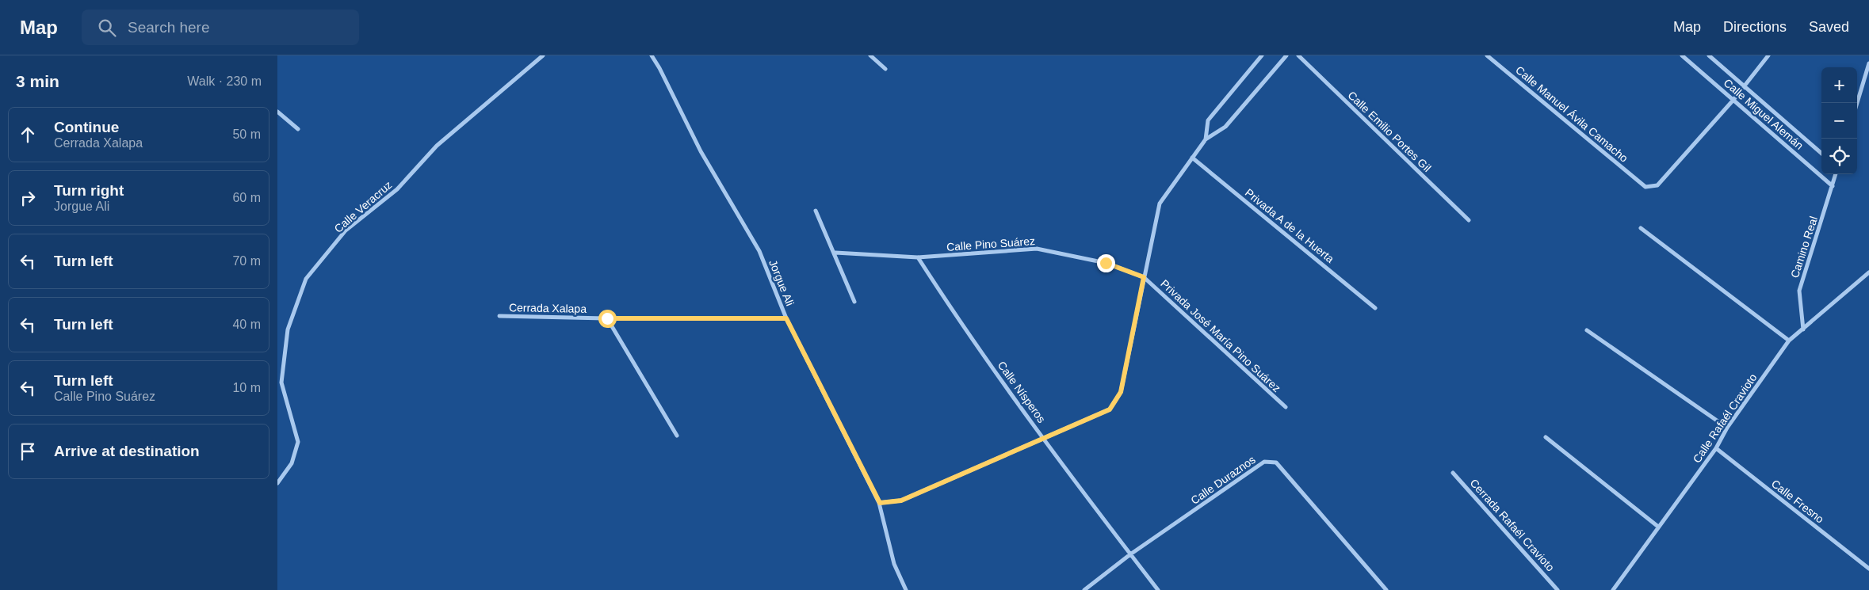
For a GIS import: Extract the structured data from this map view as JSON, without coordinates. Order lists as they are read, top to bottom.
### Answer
{
  "streets": {
    "street": [
      "Calle Manuel Ávila Camacho",
      "Calle Miguel Alemán",
      "Calle Emilio Portes Gil",
      "Calle Veracruz",
      "Privada A de la Huerta",
      "Calle Pino Suárez",
      "Camino Real",
      "Jorgue Ali",
      "Cerrada Xalapa",
      "Privada José María Pino Suárez",
      "Calle Nísperos",
      "Calle Rafaél Cravioto",
      "Calle Duraznos",
      "Calle Fresno",
      "Cerrada Rafaél Cravioto"
    ]
  },
  "crossings": [
    ["Calle Manuel Ávila Camacho", "Calle Miguel Alemán"],
    ["Calle Miguel Alemán", "Camino Real"],
    ["Calle Pino Suárez", "Privada José María Pino Suárez"],
    ["Calle Pino Suárez", "Calle Nísperos"],
    ["Camino Real", "Calle Rafaél Cravioto"],
    ["Jorgue Ali", "Cerrada Xalapa"],
    ["Calle Nísperos", "Calle Duraznos"],
    ["Calle Rafaél Cravioto", "Calle Fresno"]
  ],
  "page": {
    "header": "Map",
    "search": "Search here",
    "nav": ["Map", "Directions", "Saved"],
    "heading": ["3 min", "Walk · 230 m"],
    "map_buttons": ["+", "−"],
    "list": [
      ["Continue", "Cerrada Xalapa", "50 m"],
      ["Turn right", "Jorgue Ali", "60 m"],
      ["Turn left", "70 m"],
      ["Turn left", "40 m"],
      ["Turn left", "Calle Pino Suárez", "10 m"],
      "Arrive at destination"
    ]
  }
}
